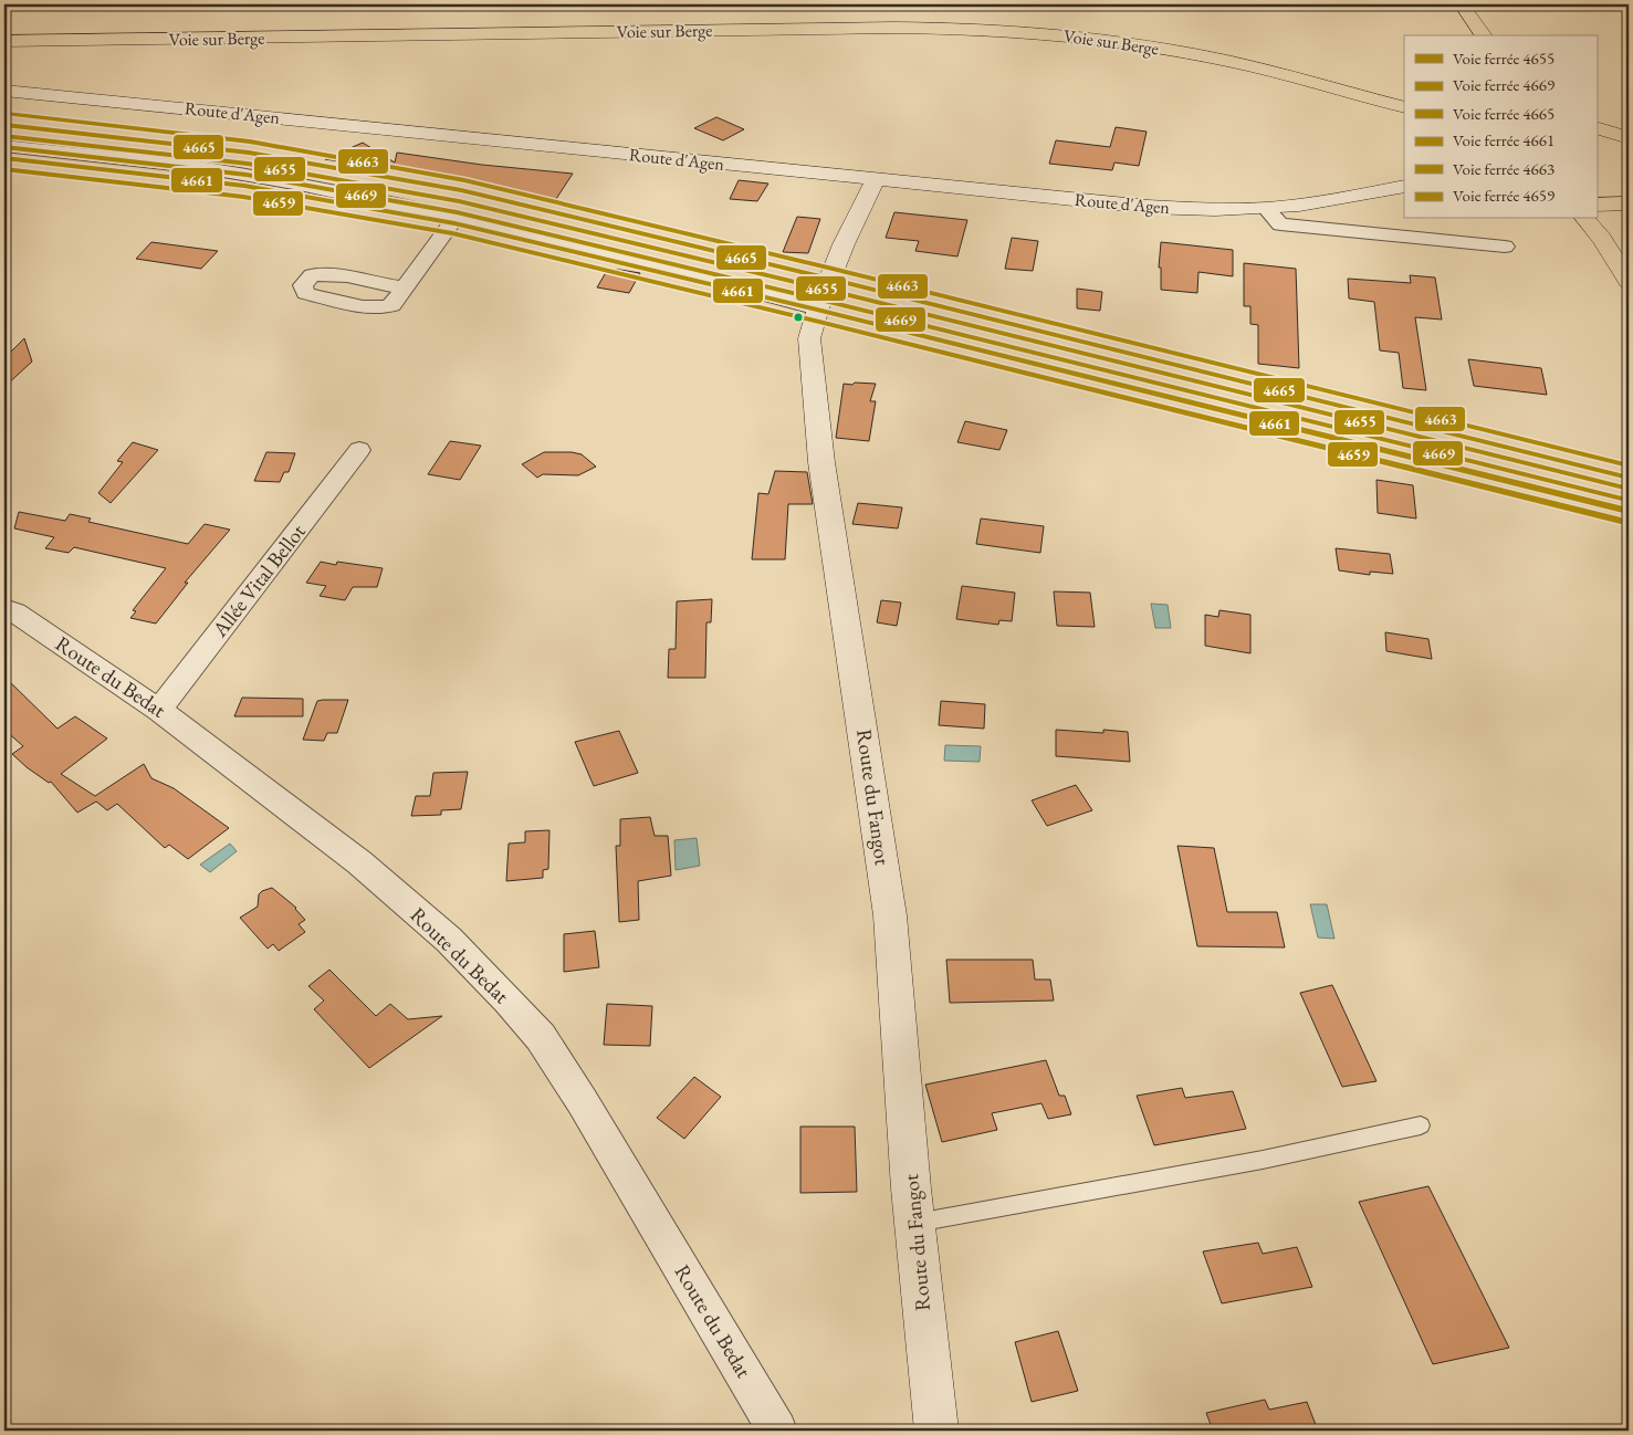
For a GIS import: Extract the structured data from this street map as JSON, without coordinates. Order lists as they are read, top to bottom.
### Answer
{
  "streets": {
    "main road": ["Voie sur Berge", "Route d'Agen", "Route du Fangot"],
    "street": ["Allée Vital Bellot", "Route du Bedat"]
  },
  "crossings": [
    ["Route d'Agen", "Route du Fangot"],
    ["Allée Vital Bellot", "Route du Bedat"]
  ],
  "lines": [
    "rail line 4663",
    "rail line 4665",
    "rail line 4655",
    "rail line 4669",
    "rail line 4661",
    "rail line 4659"
  ],
  "legend": [
    "Voie ferrée 4655",
    "Voie ferrée 4669",
    "Voie ferrée 4665",
    "Voie ferrée 4661",
    "Voie ferrée 4663",
    "Voie ferrée 4659"
  ]
}
